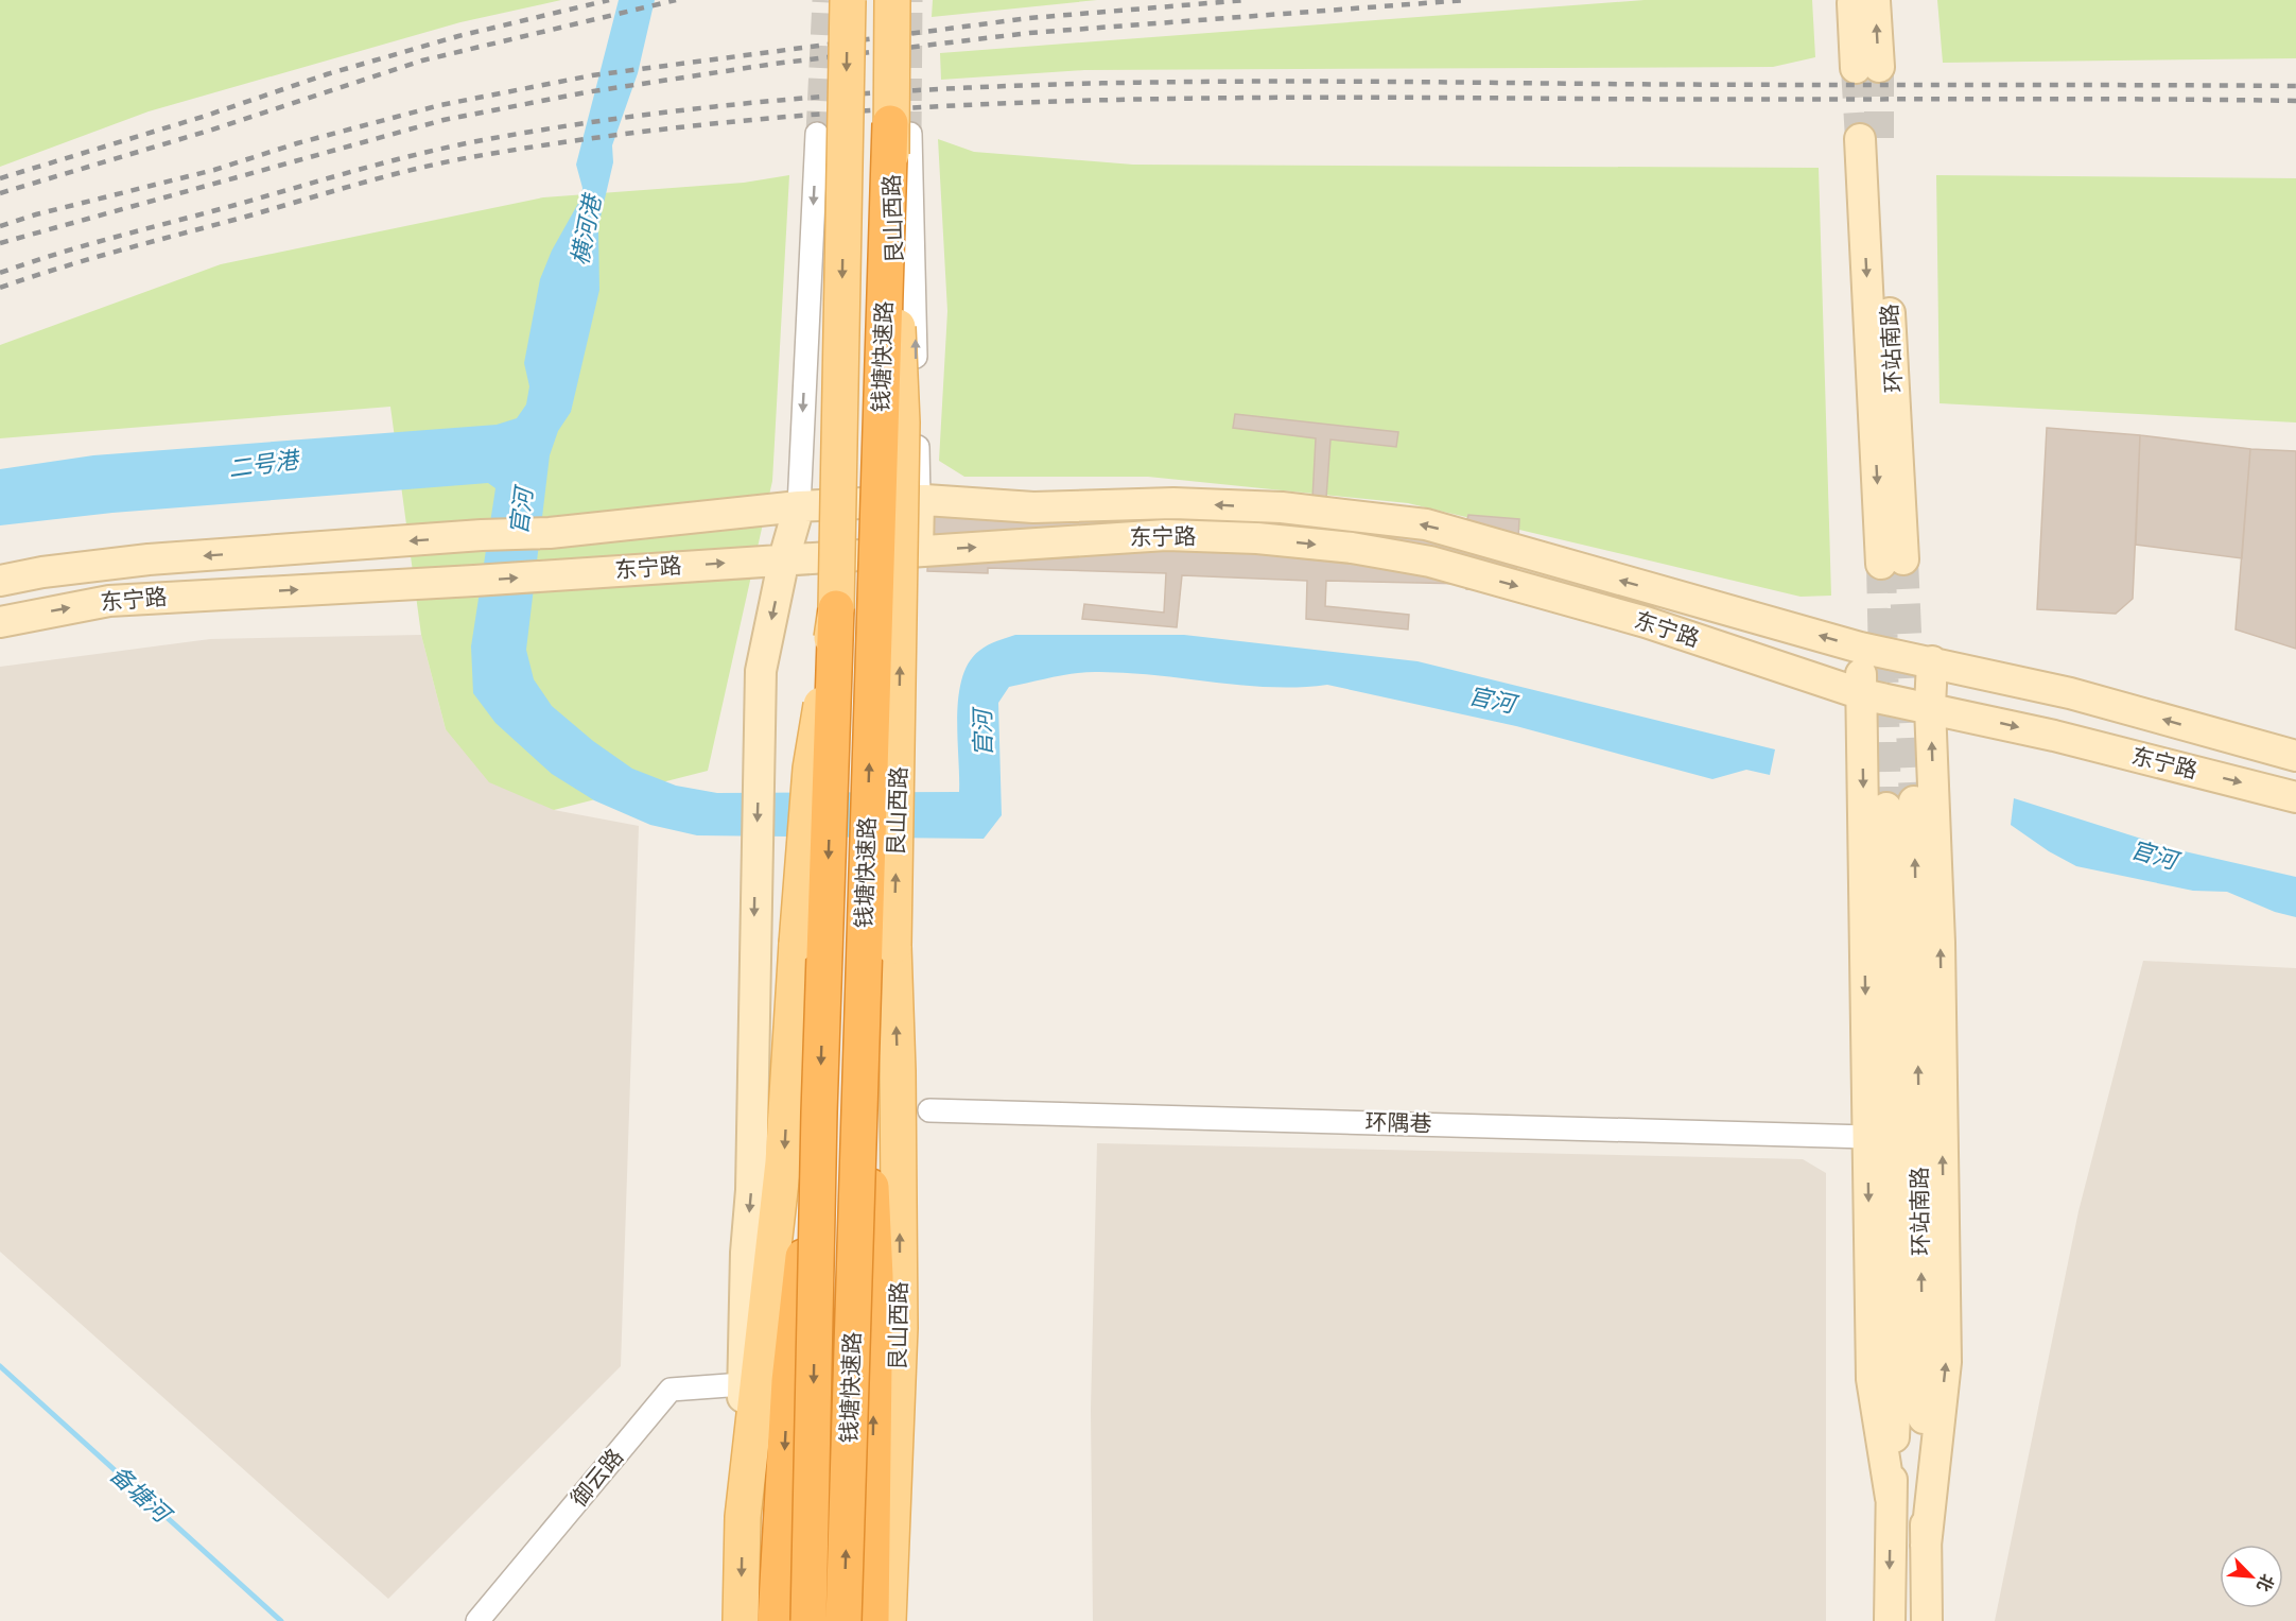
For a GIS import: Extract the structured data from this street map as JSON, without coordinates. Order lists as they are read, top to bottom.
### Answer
{
  "streets": {
    "highway": ["钱塘快速路"],
    "main road": ["艮山西路", "环站南路", "东宁路"],
    "street": ["环隅巷", "御云路"]
  },
  "crossings": [
    ["艮山西路", "钱塘快速路"],
    ["艮山西路", "东宁路"]
  ],
  "water": [
    "横河港",
    "二号港",
    "官河",
    "备塘河"
  ],
  "north": "bottom right"
}
